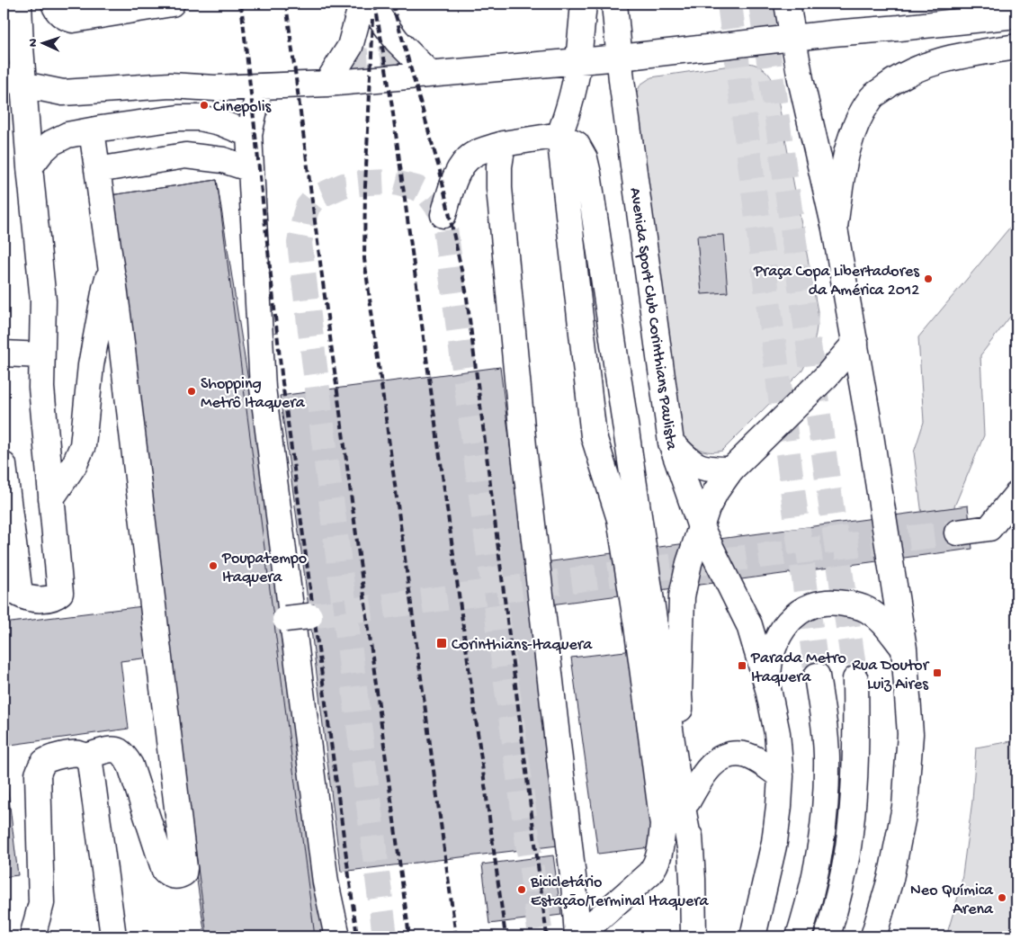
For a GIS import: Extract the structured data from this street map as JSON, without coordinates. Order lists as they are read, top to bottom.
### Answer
{
  "streets": {
    "main road": ["Avenida Sport Club Corinthians Paulista"]
  },
  "places": {
    "other": [
      "Cinepolis",
      "Praça Copa Libertadores da América 2012",
      "Shopping Metrô Itaquera",
      "Poupatempo Itaquera",
      "Bicicletário Estação/Terminal Itaquera",
      "Neo Química Arena"
    ],
    "transit": ["Corinthians-Itaquera", "Parada Metro Itaquera", "Rua Doutor Luiz Aires"]
  },
  "north": "left"
}
